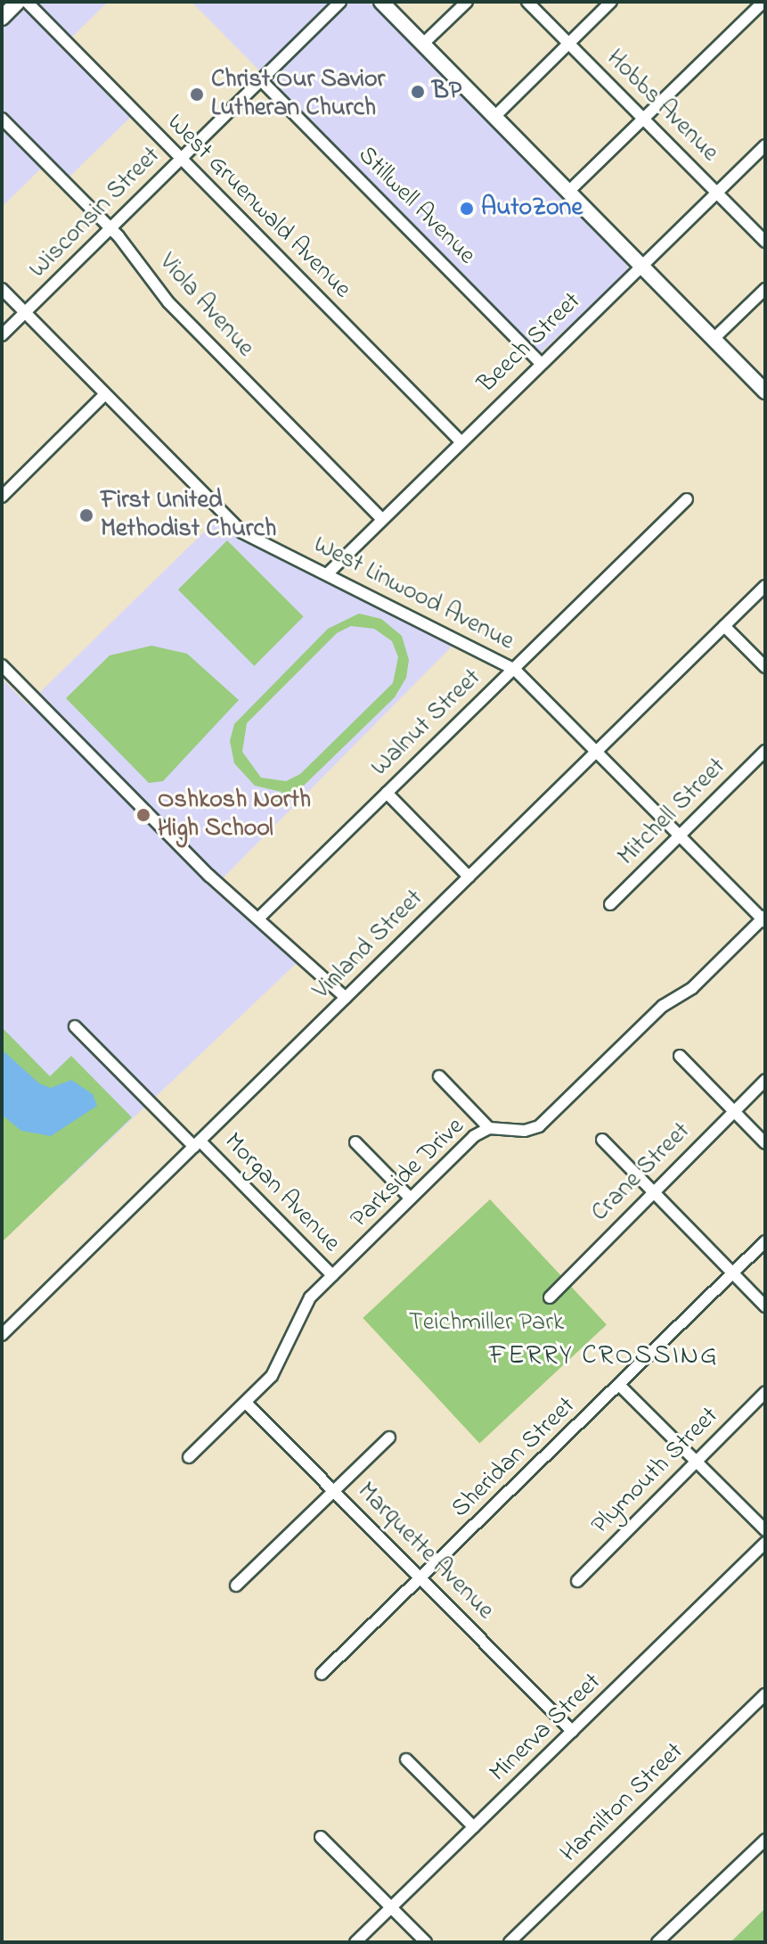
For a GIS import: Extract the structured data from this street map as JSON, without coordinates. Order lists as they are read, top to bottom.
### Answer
{
  "streets": {
    "street": [
      "Hobbs Avenue",
      "Stillwell Avenue",
      "West Gruenwald Avenue",
      "Wisconsin Street",
      "Viola Avenue",
      "Beech Street",
      "West Linwood Avenue",
      "Walnut Street",
      "Mitchell Street",
      "Vinland Street",
      "Crane Street",
      "Parkside Drive",
      "Morgan Avenue",
      "Sheridan Street",
      "Plymouth Street",
      "Marquette Avenue",
      "Minerva Street",
      "Hamilton Street"
    ]
  },
  "crossings": [
    ["Hobbs Avenue", "Beech Street"],
    ["Stillwell Avenue", "Wisconsin Street"],
    ["Stillwell Avenue", "Beech Street"],
    ["West Gruenwald Avenue", "Wisconsin Street"],
    ["West Gruenwald Avenue", "Beech Street"],
    ["Wisconsin Street", "Viola Avenue"],
    ["Wisconsin Street", "West Linwood Avenue"],
    ["Viola Avenue", "Beech Street"],
    ["Beech Street", "West Linwood Avenue"],
    ["West Linwood Avenue", "Walnut Street"],
    ["West Linwood Avenue", "Mitchell Street"],
    ["West Linwood Avenue", "Vinland Street"],
    ["West Linwood Avenue", "Parkside Drive"],
    ["Vinland Street", "Morgan Avenue"],
    ["Parkside Drive", "Morgan Avenue"],
    ["Parkside Drive", "Marquette Avenue"],
    ["Sheridan Street", "Marquette Avenue"],
    ["Marquette Avenue", "Minerva Street"]
  ],
  "districts": ["FERRY CROSSING"],
  "parks": ["Teichmiller Park"],
  "places": [
    "BP",
    "Christ Our Savior Lutheran Church",
    "AutoZone",
    "First United Methodist Church",
    "Oshkosh North High School"
  ]
}
